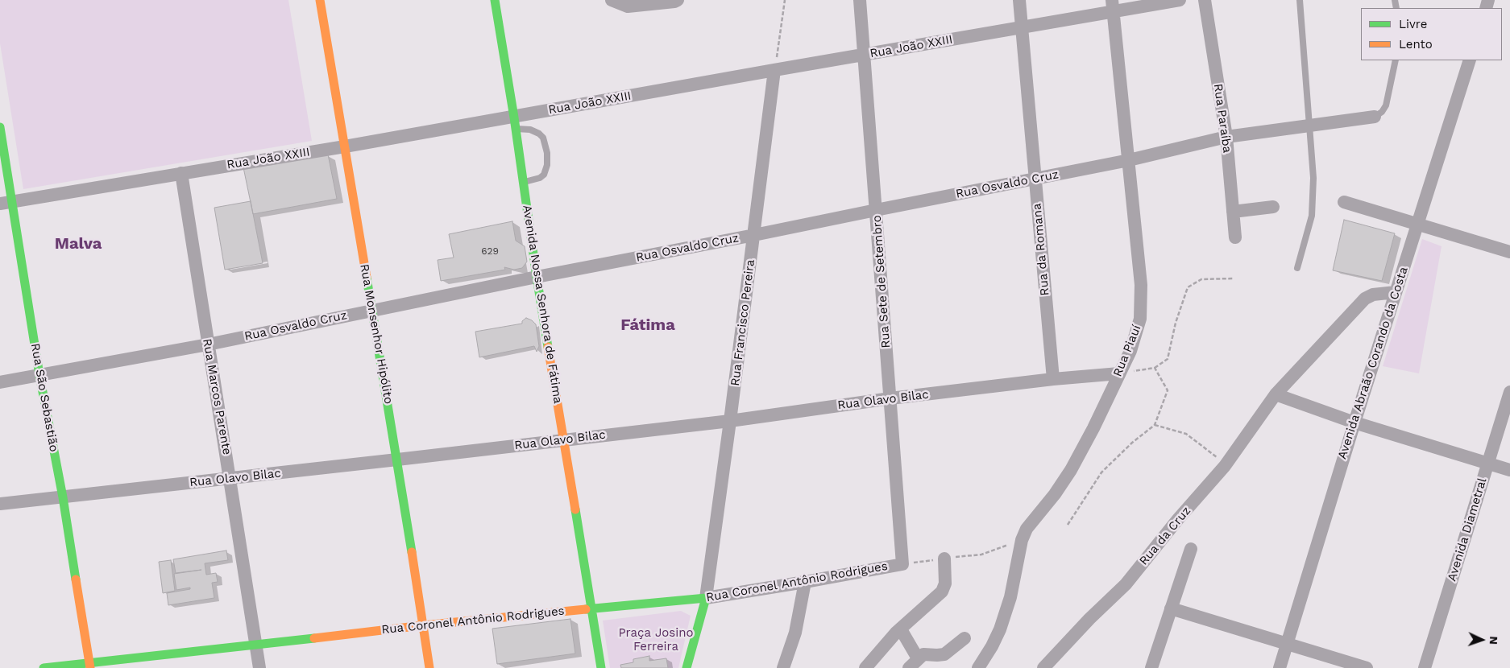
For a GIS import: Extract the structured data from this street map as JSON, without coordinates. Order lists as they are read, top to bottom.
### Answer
{
  "streets": {
    "street": [
      "Rua João XXIII",
      "Rua Paraíba",
      "Rua Osvaldo Cruz",
      "Rua da Romana",
      "Rua Sete de Setembro",
      "Avenida Nossa Senhora de Fátima",
      "Rua Francisco Pereira",
      "Rua Monsenhor Hipólito",
      "Rua Piauí",
      "Avenida Abraão Corando da Costa",
      "Rua Marcos Parente",
      "Rua São Sebastião",
      "Rua Olavo Bilac",
      "Avenida Diametral",
      "Rua da Cruz",
      "Rua Coronel Antônio Rodrigues"
    ]
  },
  "crossings": [
    ["Rua João XXIII", "Rua da Romana"],
    ["Rua João XXIII", "Rua Sete de Setembro"],
    ["Rua João XXIII", "Avenida Nossa Senhora de Fátima"],
    ["Rua João XXIII", "Rua Francisco Pereira"],
    ["Rua João XXIII", "Rua Monsenhor Hipólito"],
    ["Rua João XXIII", "Rua Piauí"],
    ["Rua João XXIII", "Rua Marcos Parente"],
    ["Rua João XXIII", "Rua São Sebastião"],
    ["Rua Paraíba", "Rua Osvaldo Cruz"],
    ["Rua Osvaldo Cruz", "Rua da Romana"],
    ["Rua Osvaldo Cruz", "Rua Sete de Setembro"],
    ["Rua Osvaldo Cruz", "Avenida Nossa Senhora de Fátima"],
    ["Rua Osvaldo Cruz", "Rua Francisco Pereira"],
    ["Rua Osvaldo Cruz", "Rua Monsenhor Hipólito"],
    ["Rua Osvaldo Cruz", "Rua Piauí"],
    ["Rua Osvaldo Cruz", "Rua Marcos Parente"],
    ["Rua Osvaldo Cruz", "Rua São Sebastião"],
    ["Rua da Romana", "Rua Olavo Bilac"],
    ["Rua Sete de Setembro", "Rua Olavo Bilac"],
    ["Rua Sete de Setembro", "Rua Coronel Antônio Rodrigues"],
    ["Avenida Nossa Senhora de Fátima", "Rua Olavo Bilac"],
    ["Avenida Nossa Senhora de Fátima", "Rua Coronel Antônio Rodrigues"],
    ["Rua Francisco Pereira", "Rua Olavo Bilac"],
    ["Rua Francisco Pereira", "Rua Coronel Antônio Rodrigues"],
    ["Rua Monsenhor Hipólito", "Rua Olavo Bilac"],
    ["Rua Monsenhor Hipólito", "Rua Coronel Antônio Rodrigues"],
    ["Rua Piauí", "Rua Olavo Bilac"],
    ["Avenida Abraão Corando da Costa", "Rua da Cruz"],
    ["Rua Marcos Parente", "Rua Olavo Bilac"],
    ["Rua Marcos Parente", "Rua Coronel Antônio Rodrigues"],
    ["Rua São Sebastião", "Rua Olavo Bilac"],
    ["Rua São Sebastião", "Rua Coronel Antônio Rodrigues"]
  ],
  "districts": ["Malva", "Fátima"],
  "parks": ["Praça Josino Ferreira"],
  "house_numbers": ["629"],
  "legend": ["Livre", "Lento"],
  "north": "right"
}
